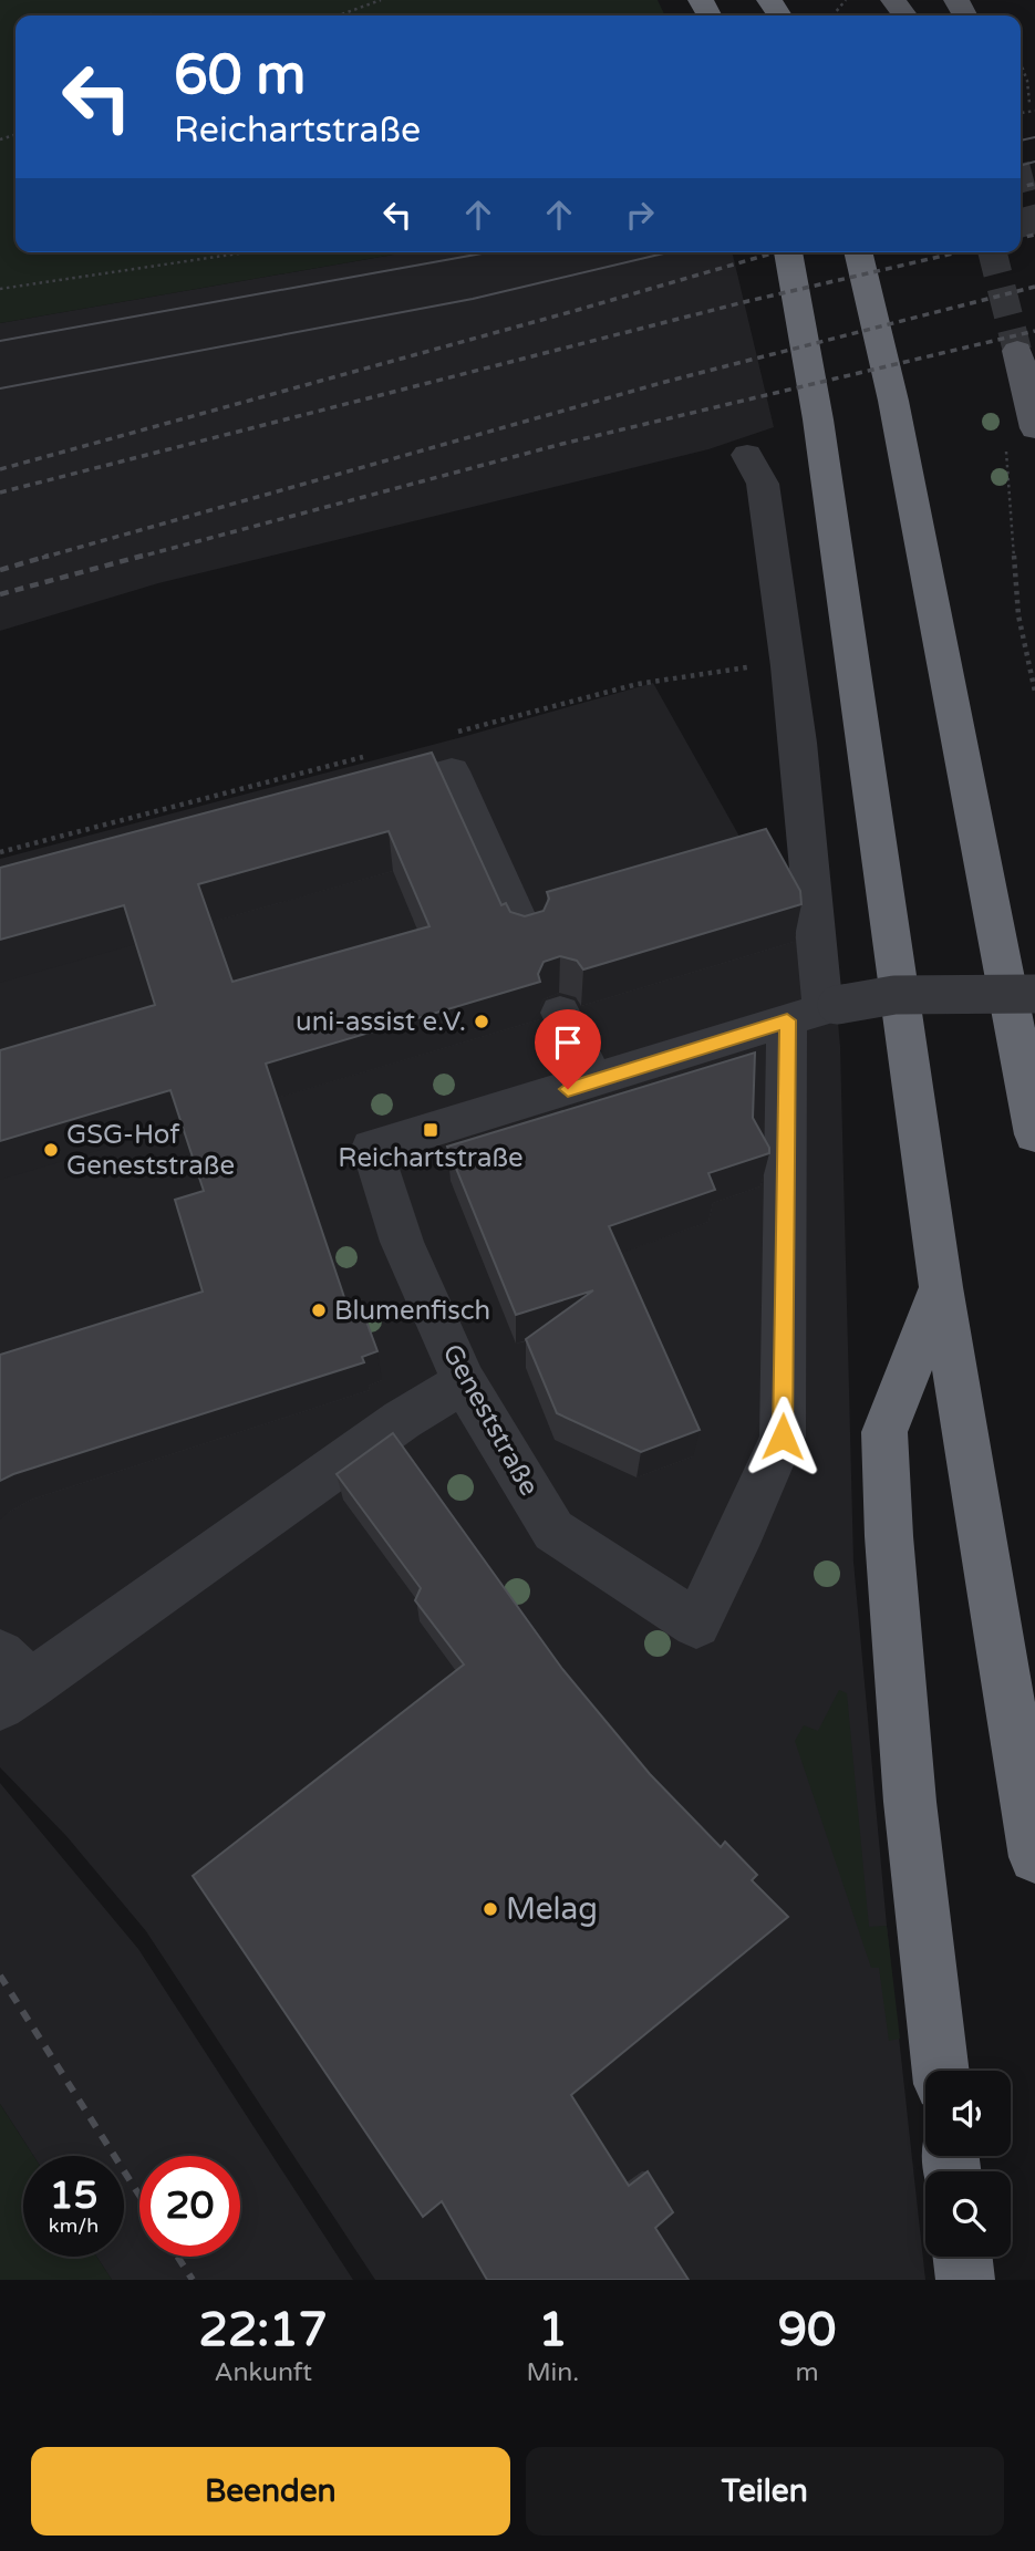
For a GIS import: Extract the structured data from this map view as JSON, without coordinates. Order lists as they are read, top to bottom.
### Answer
{
  "streets": {
    "street": ["Geneststraße"]
  },
  "places": {
    "other": [
      "uni-assist e.V.",
      "GSG-Hof Geneststraße",
      "Blumenfisch",
      "Melag"
    ],
    "transit": ["Reichartstraße"]
  },
  "page": {
    "turn": ["60 m", "Reichartstraße"],
    "speed": "15 km/h",
    "limit": "20",
    "eta": [
      "22:17",
      "Ankunft",
      "1",
      "Min.",
      "90",
      "m"
    ],
    "buttons": ["Beenden", "Teilen"]
  }
}
